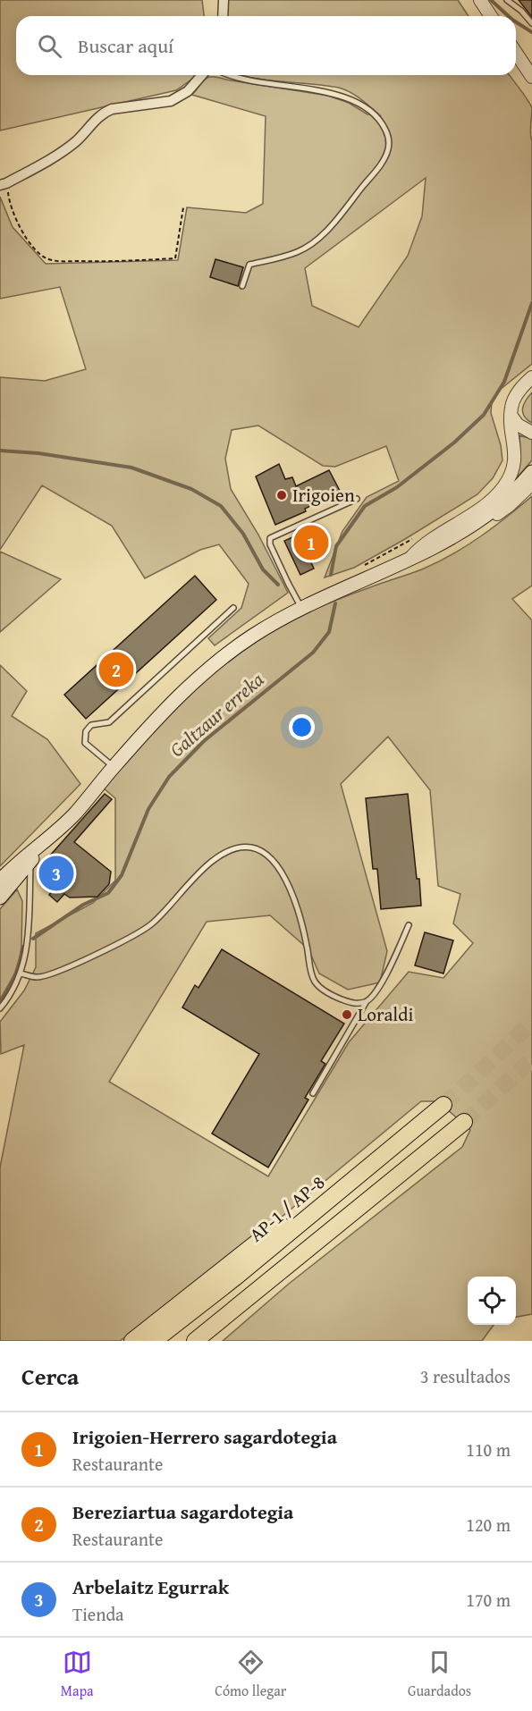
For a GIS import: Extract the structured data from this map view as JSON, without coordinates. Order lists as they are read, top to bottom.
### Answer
{
  "streets": {
    "highway": ["AP-1 / AP-8"]
  },
  "water": ["Galtzaur erreka"],
  "places": ["Irigoien", "Loraldi"],
  "page": {
    "search": "Buscar aquí",
    "pins": ["1", "2", "3"],
    "heading": ["Cerca", "3 resultados"],
    "list": [
      {
        "mark": "1",
        "name": "Irigoien-Herrero sagardotegia",
        "note": "Restaurante",
        "value": "110 m"
      },
      {
        "mark": "2",
        "name": "Bereziartua sagardotegia",
        "note": "Restaurante",
        "value": "120 m"
      },
      {
        "mark": "3",
        "name": "Arbelaitz Egurrak",
        "note": "Tienda",
        "value": "170 m"
      }
    ],
    "nav": ["Mapa", "Cómo llegar", "Guardados"]
  }
}
